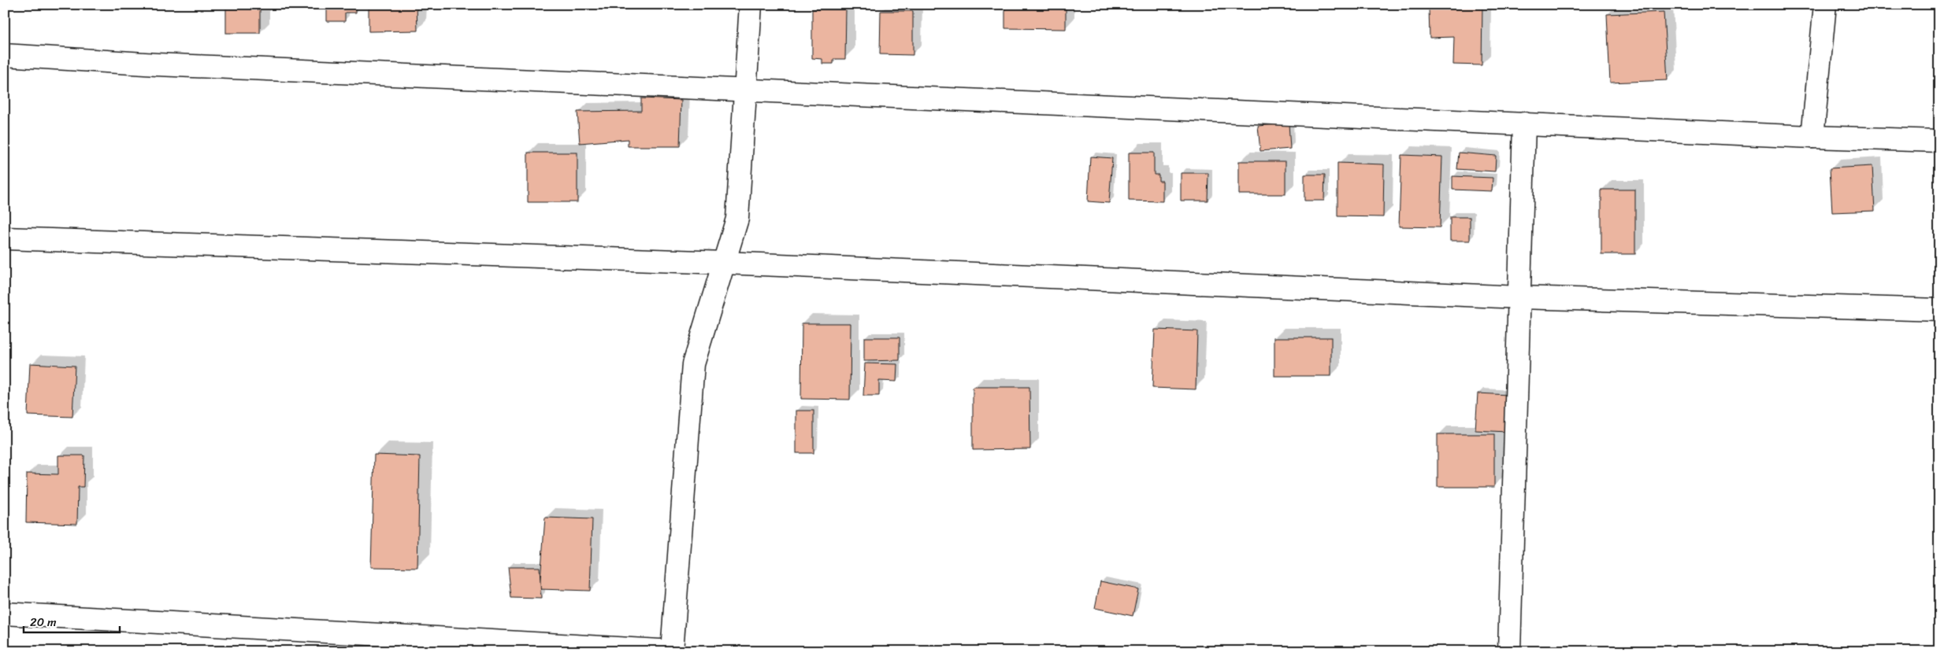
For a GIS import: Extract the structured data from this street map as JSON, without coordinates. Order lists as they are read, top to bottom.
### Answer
{
  "scale_bar": "20 m"
}
